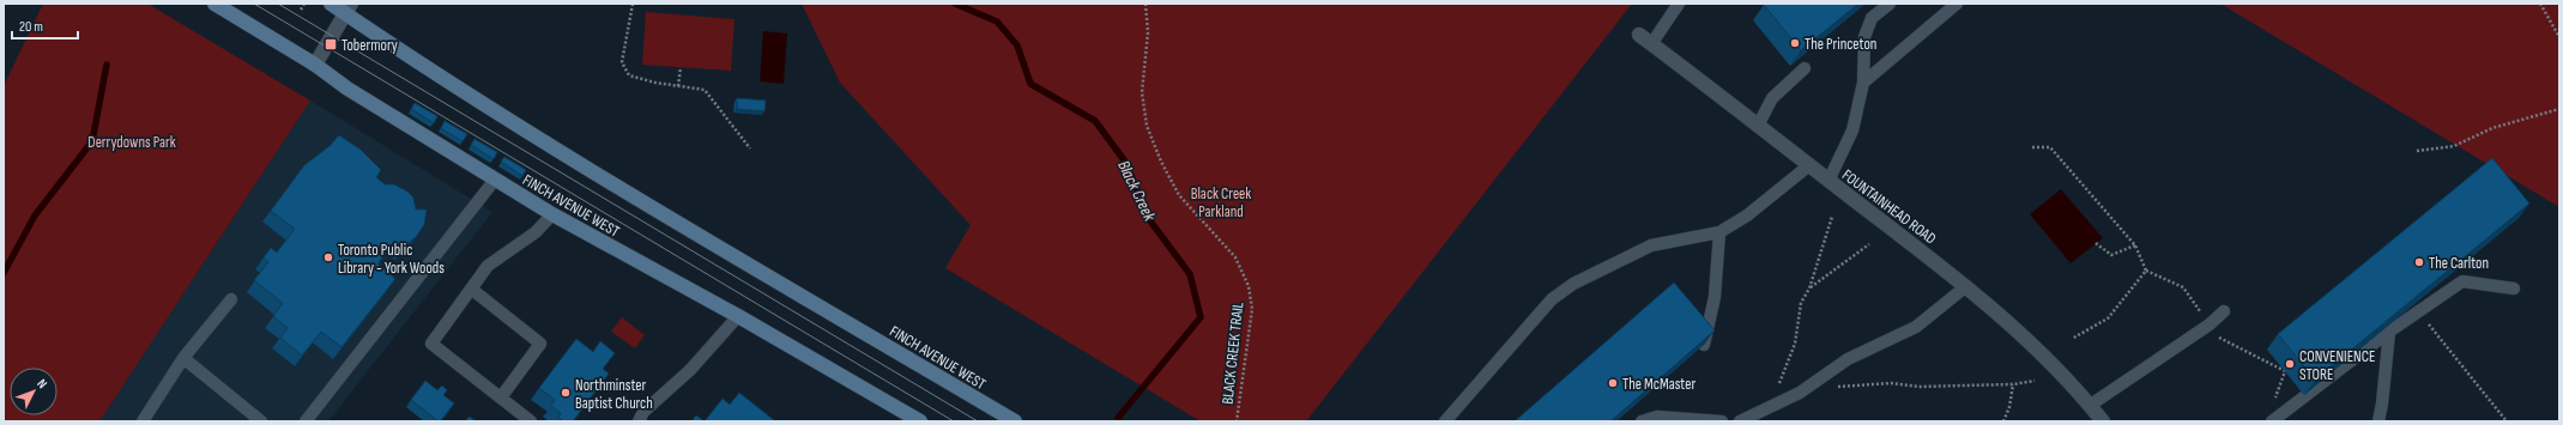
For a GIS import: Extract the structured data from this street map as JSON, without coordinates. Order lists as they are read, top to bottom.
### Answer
{
  "streets": {
    "main road": ["FINCH AVENUE WEST"],
    "street": ["FOUNTAINHEAD ROAD"],
    "path": ["BLACK CREEK TRAIL"]
  },
  "water": ["Black Creek"],
  "parks": ["Derrydowns Park", "Black Creek Parkland"],
  "places": {
    "other": [
      "The Princeton",
      "Toronto Public Library - York Woods",
      "The Carlton",
      "CONVENIENCE STORE",
      "The McMaster",
      "Northminster Baptist Church"
    ],
    "transit": ["Tobermory"]
  },
  "scale_bar": "20 m",
  "north": "top right"
}
